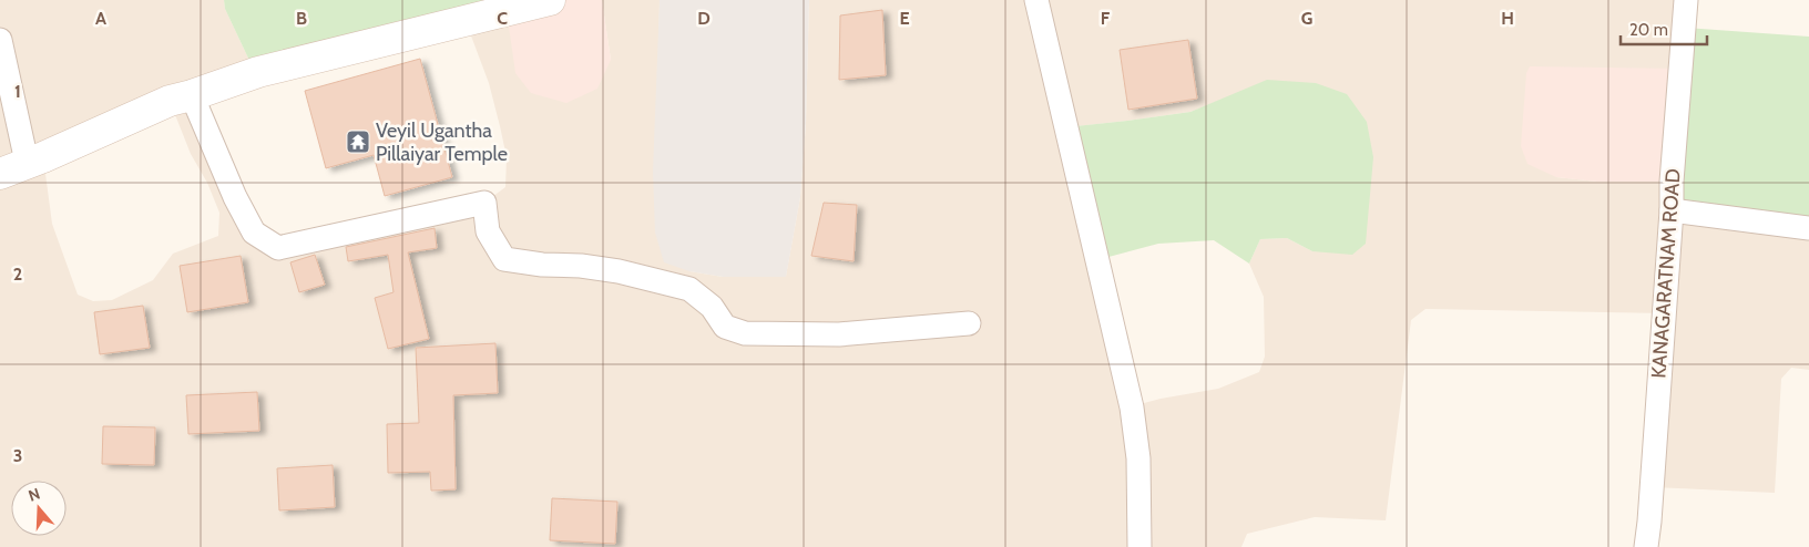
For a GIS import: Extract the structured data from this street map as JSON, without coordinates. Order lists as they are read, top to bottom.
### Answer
{
  "streets": {
    "street": ["KANAGARATNAM ROAD"]
  },
  "places": {
    "temple": ["Veyil Ugantha Pillaiyar Temple"]
  },
  "scale_bar": "20 m",
  "north": "top",
  "grid": {
    "columns": [
      "A",
      "B",
      "C",
      "D",
      "E",
      "F",
      "G",
      "H"
    ],
    "rows": ["1", "2", "3"]
  }
}
